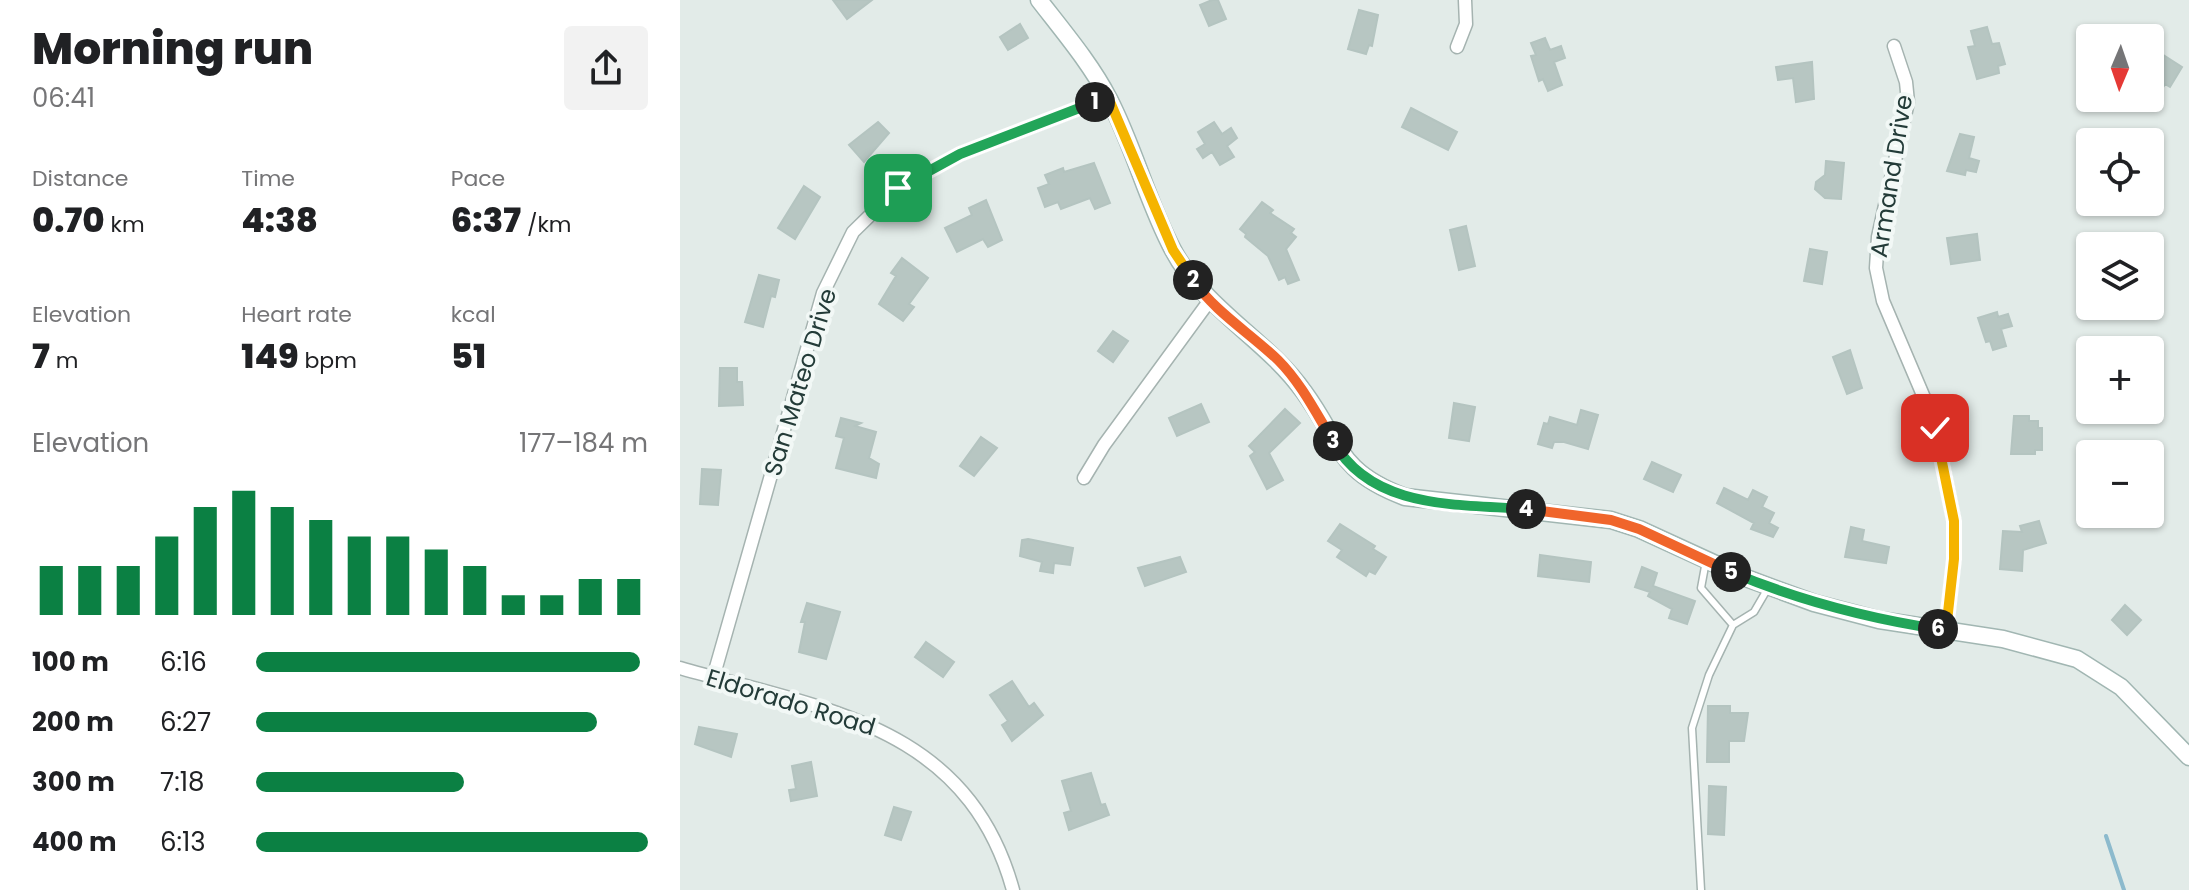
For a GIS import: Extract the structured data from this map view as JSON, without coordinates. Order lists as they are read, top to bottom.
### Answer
{
  "streets": {
    "street": ["Armand Drive", "San Mateo Drive", "Eldorado Road"]
  },
  "crossings": [
    ["San Mateo Drive", "Eldorado Road"]
  ],
  "north": "bottom",
  "page": {
    "heading": ["Morning run", "06:41"],
    "map_buttons": ["+", "−"],
    "pins": [
      "1",
      "2",
      "3",
      "4",
      "5",
      "6"
    ],
    "stats": [
      ["Distance", "0.70 km"],
      ["Time", "4:38"],
      ["Pace", "6:37 /km"],
      ["Elevation", "7 m"],
      ["Heart rate", "149 bpm"],
      ["kcal", "51"]
    ],
    "chart": ["Elevation", "177–184 m"],
    "list": [
      {
        "name": "100 m",
        "note": "6:16"
      },
      {
        "name": "200 m",
        "note": "6:27"
      },
      {
        "name": "300 m",
        "note": "7:18"
      },
      {
        "name": "400 m",
        "note": "6:13"
      }
    ]
  }
}
